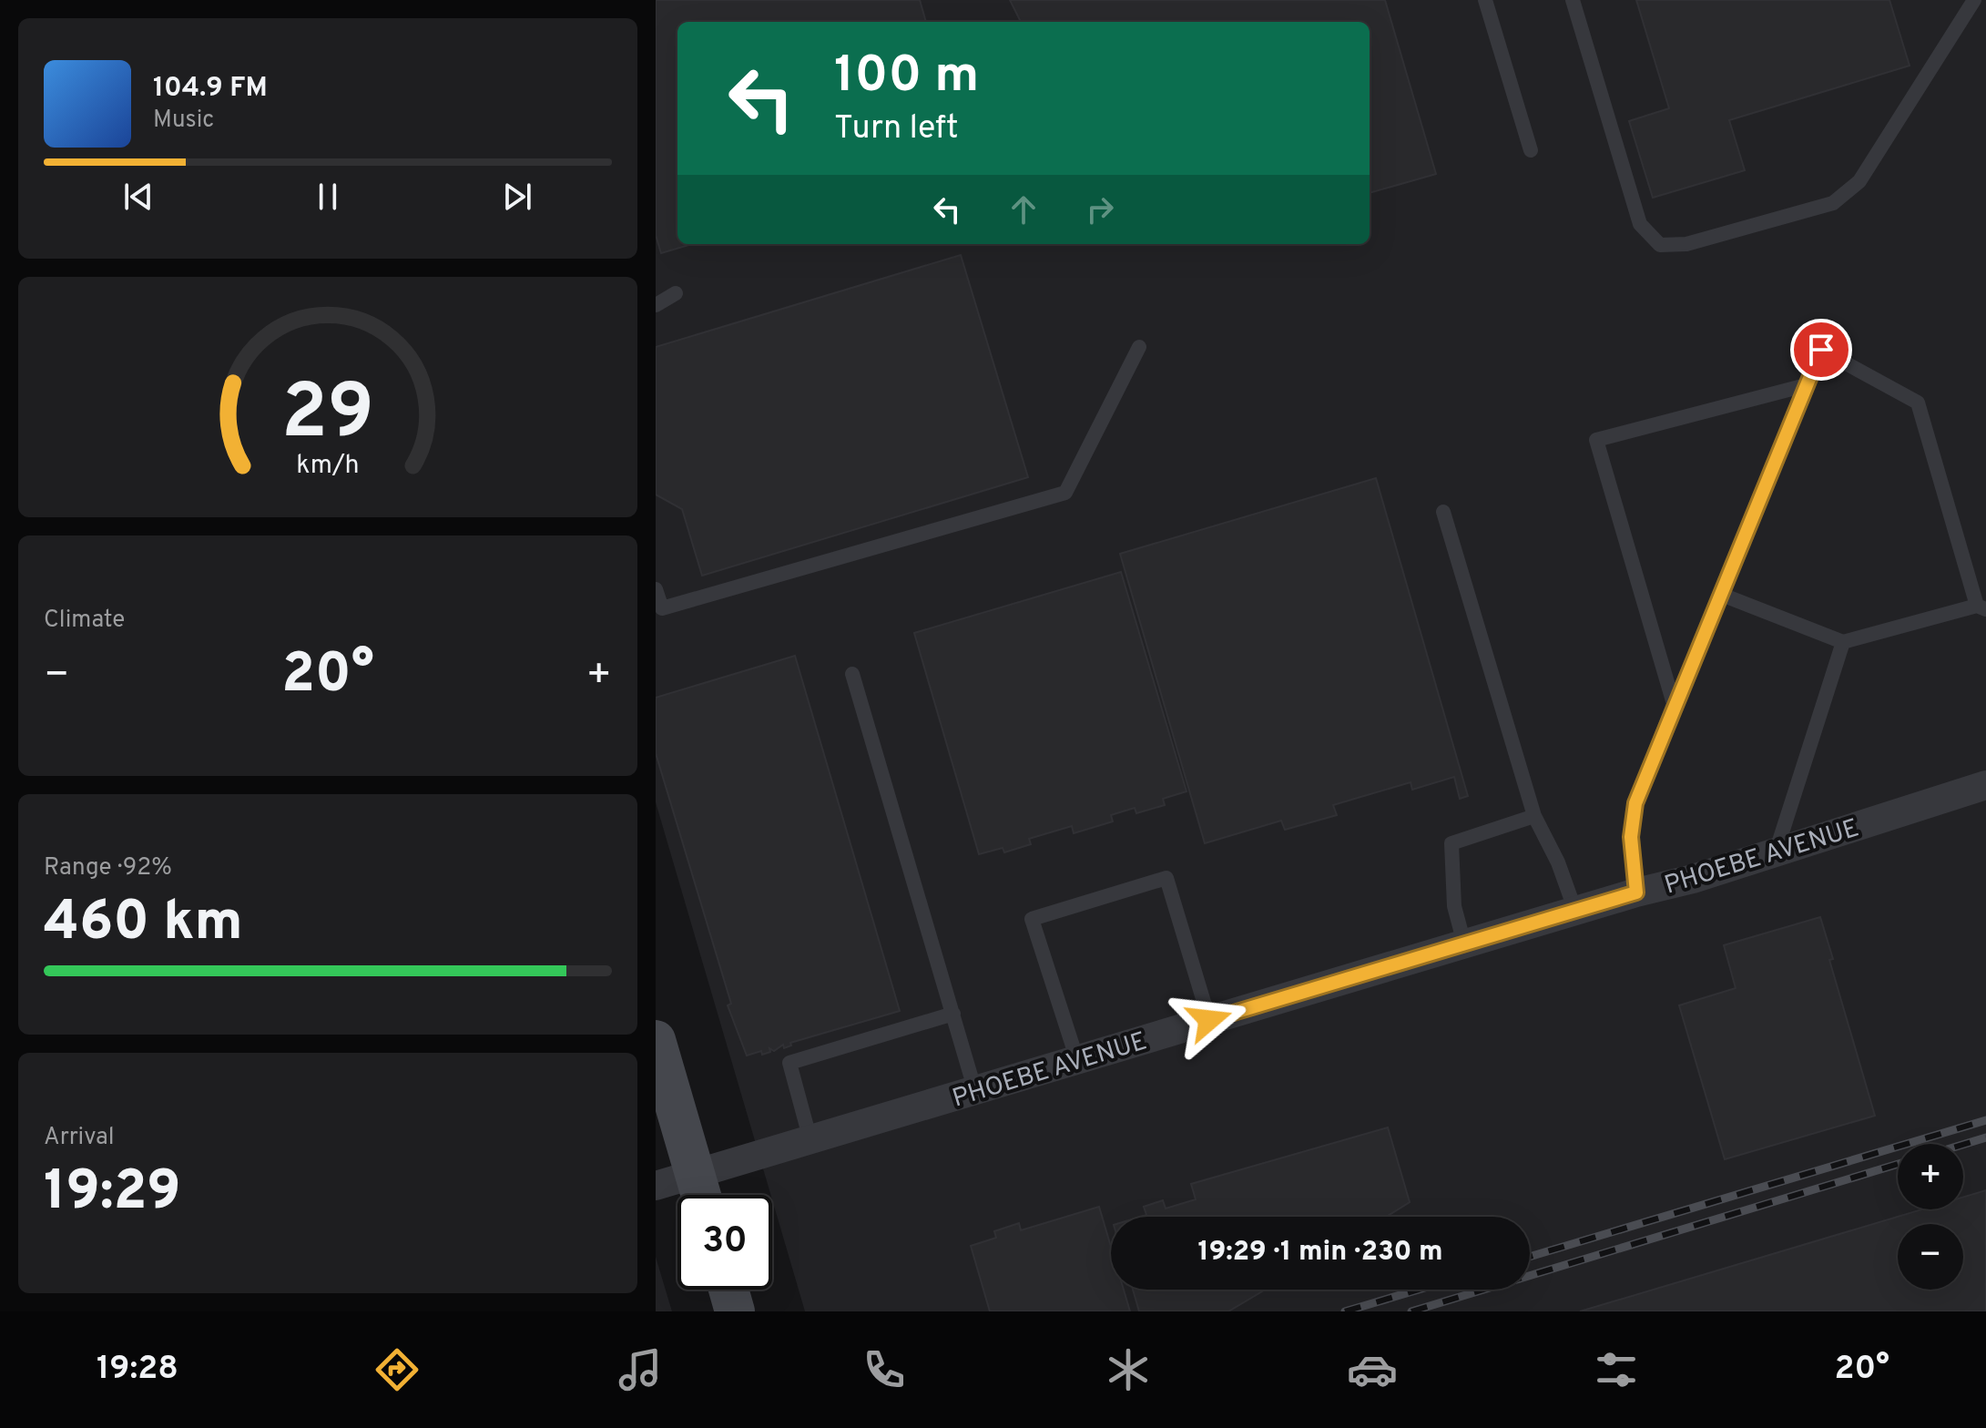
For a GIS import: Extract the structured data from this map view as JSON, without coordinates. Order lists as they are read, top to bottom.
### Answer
{
  "streets": {
    "street": ["PHOEBE AVENUE"]
  },
  "page": {
    "turn": ["100 m", "Turn left"],
    "song": ["104.9 FM", "Music"],
    "tile": [
      "Climate",
      ["Range · 92%", "460 km"],
      ["Arrival", "19:29"]
    ],
    "heat": ["−", "20°", "+"],
    "map_buttons": ["+", "−"],
    "limit": "30",
    "trip": "19:29 · 1 min · 230 m",
    "tabs": ["19:28", "20°"],
    "gauge": ["29", "km/h"]
  }
}
